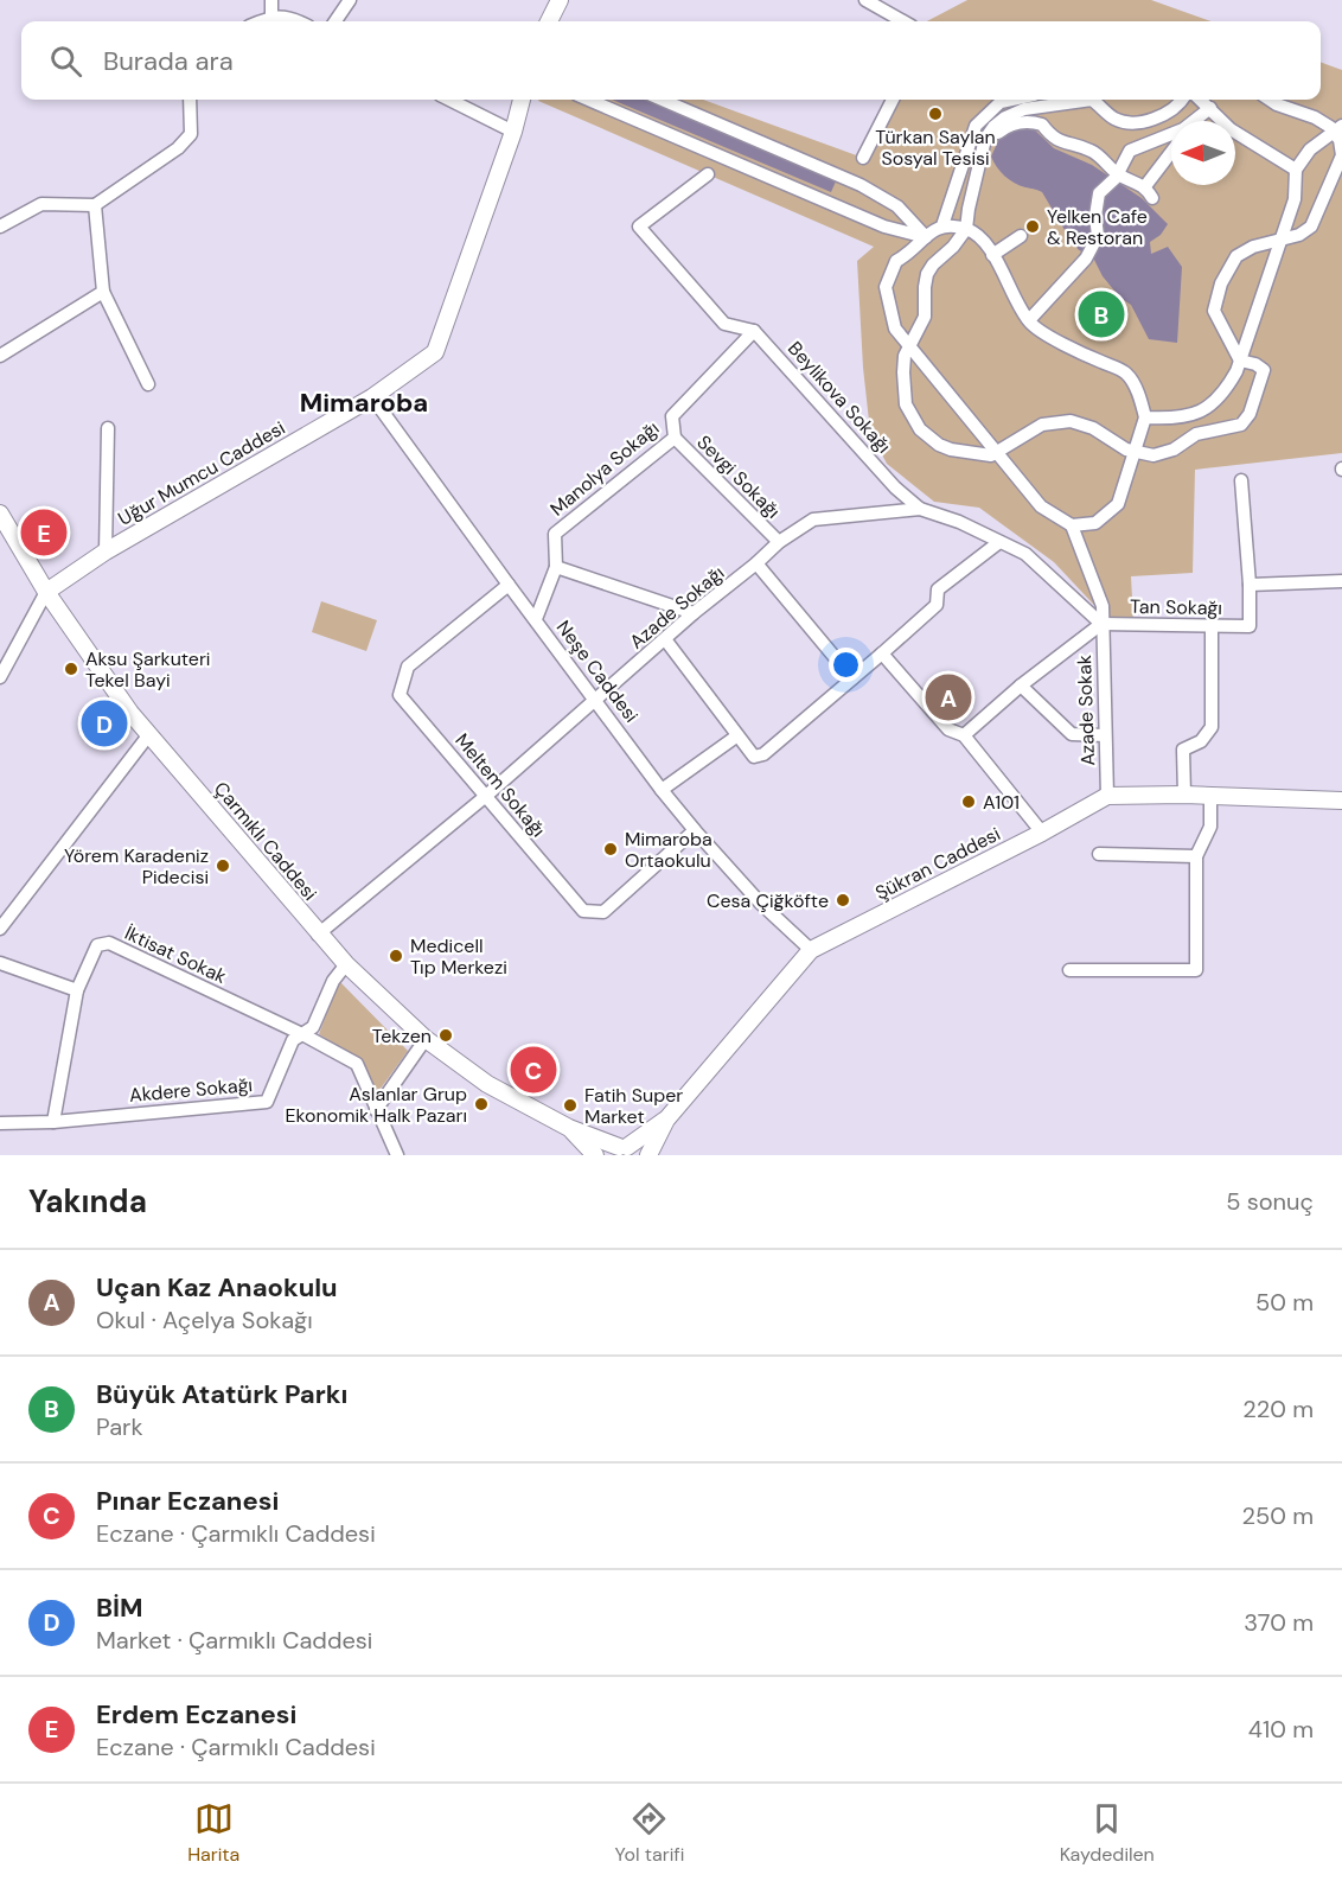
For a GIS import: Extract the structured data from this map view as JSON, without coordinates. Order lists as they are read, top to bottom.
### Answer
{
  "streets": {
    "main road": ["Uğur Mumcu Caddesi", "Çarmıklı Caddesi", "Şükran Caddesi"],
    "street": [
      "Beylikova Sokağı",
      "Manolya Sokağı",
      "Sevgi Sokağı",
      "Azade Sokağı",
      "Tan Sokağı",
      "Neşe Caddesi",
      "Azade Sokak",
      "Meltem Sokağı",
      "İktisat Sokak",
      "Akdere Sokağı"
    ]
  },
  "crossings": [
    ["Beylikova Sokağı", "Manolya Sokağı"],
    ["Beylikova Sokağı", "Azade Sokağı"],
    ["Manolya Sokağı", "Sevgi Sokağı"],
    ["Manolya Sokağı", "Neşe Caddesi"],
    ["Uğur Mumcu Caddesi", "Neşe Caddesi"],
    ["Uğur Mumcu Caddesi", "Çarmıklı Caddesi"],
    ["Sevgi Sokağı", "Azade Sokağı"],
    ["Azade Sokağı", "Tan Sokağı"],
    ["Azade Sokağı", "Neşe Caddesi"],
    ["Azade Sokağı", "Azade Sokak"],
    ["Azade Sokağı", "Meltem Sokağı"],
    ["Azade Sokağı", "Çarmıklı Caddesi"],
    ["Tan Sokağı", "Azade Sokak"],
    ["Neşe Caddesi", "Meltem Sokağı"],
    ["Neşe Caddesi", "Şükran Caddesi"],
    ["Azade Sokak", "Şükran Caddesi"],
    ["Çarmıklı Caddesi", "Akdere Sokağı"],
    ["İktisat Sokak", "Akdere Sokağı"]
  ],
  "districts": ["Mimaroba"],
  "places": [
    "Türkan Saylan Sosyal Tesisi",
    "Yelken Cafe & Restoran",
    "Aksu Şarkuteri Tekel Bayi",
    "A101",
    "Mimaroba Ortaokulu",
    "Yörem Karadeniz Pidecisi",
    "Cesa Çiğköfte",
    "Medicell Tıp Merkezi",
    "Tekzen",
    "Aslanlar Grup Ekonomik Halk Pazarı",
    "Fatih Super Market"
  ],
  "north": "left",
  "page": {
    "search": "Burada ara",
    "pins": [
      "B",
      "E",
      "A",
      "D",
      "C"
    ],
    "heading": ["Yakında", "5 sonuç"],
    "list": [
      {
        "mark": "A",
        "name": "Uçan Kaz Anaokulu",
        "note": "Okul · Açelya Sokağı",
        "value": "50 m"
      },
      {
        "mark": "B",
        "name": "Büyük Atatürk Parkı",
        "note": "Park",
        "value": "220 m"
      },
      {
        "mark": "C",
        "name": "Pınar Eczanesi",
        "note": "Eczane · Çarmıklı Caddesi",
        "value": "250 m"
      },
      {
        "mark": "D",
        "name": "BİM",
        "note": "Market · Çarmıklı Caddesi",
        "value": "370 m"
      },
      {
        "mark": "E",
        "name": "Erdem Eczanesi",
        "note": "Eczane · Çarmıklı Caddesi",
        "value": "410 m"
      }
    ],
    "nav": ["Harita", "Yol tarifi", "Kaydedilen"]
  }
}
